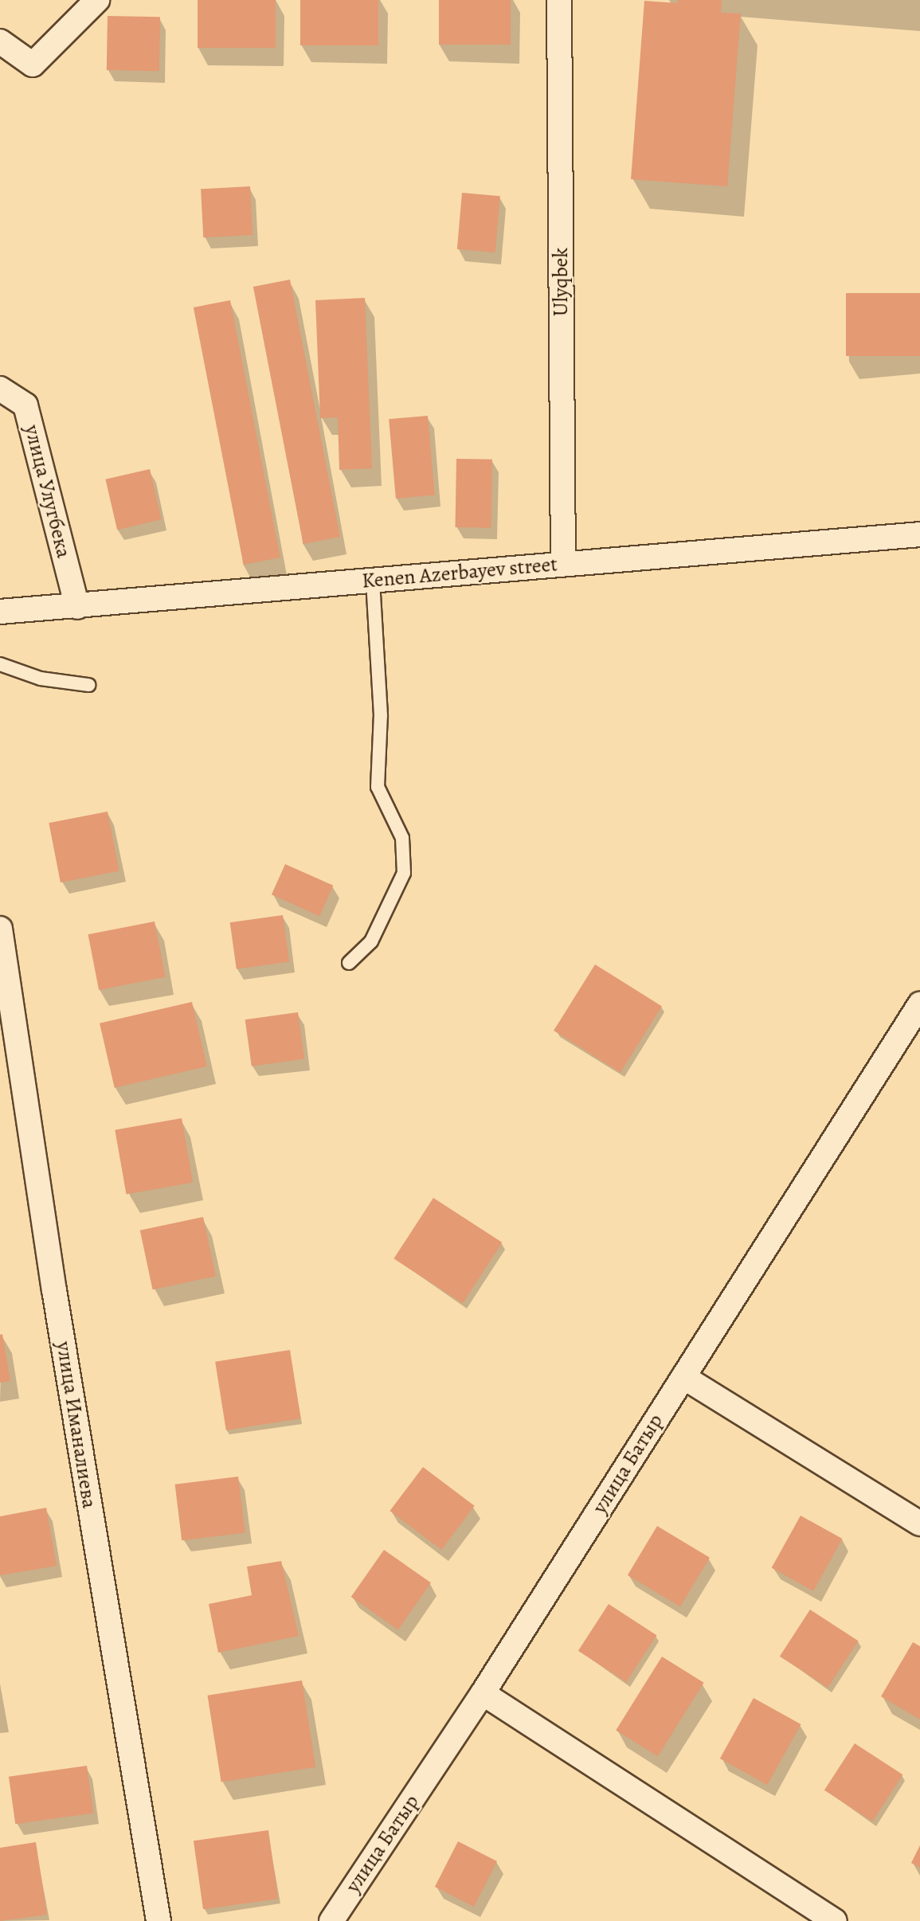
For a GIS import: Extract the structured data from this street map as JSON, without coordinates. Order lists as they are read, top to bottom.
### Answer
{
  "streets": {
    "street": [
      "Ulyqbek",
      "улица Улугбека",
      "Kenen Azerbayev street",
      "улица Иманалиева",
      "улица Батыр"
    ]
  },
  "crossings": [
    ["Ulyqbek", "Kenen Azerbayev street"],
    ["улица Улугбека", "Kenen Azerbayev street"]
  ]
}
